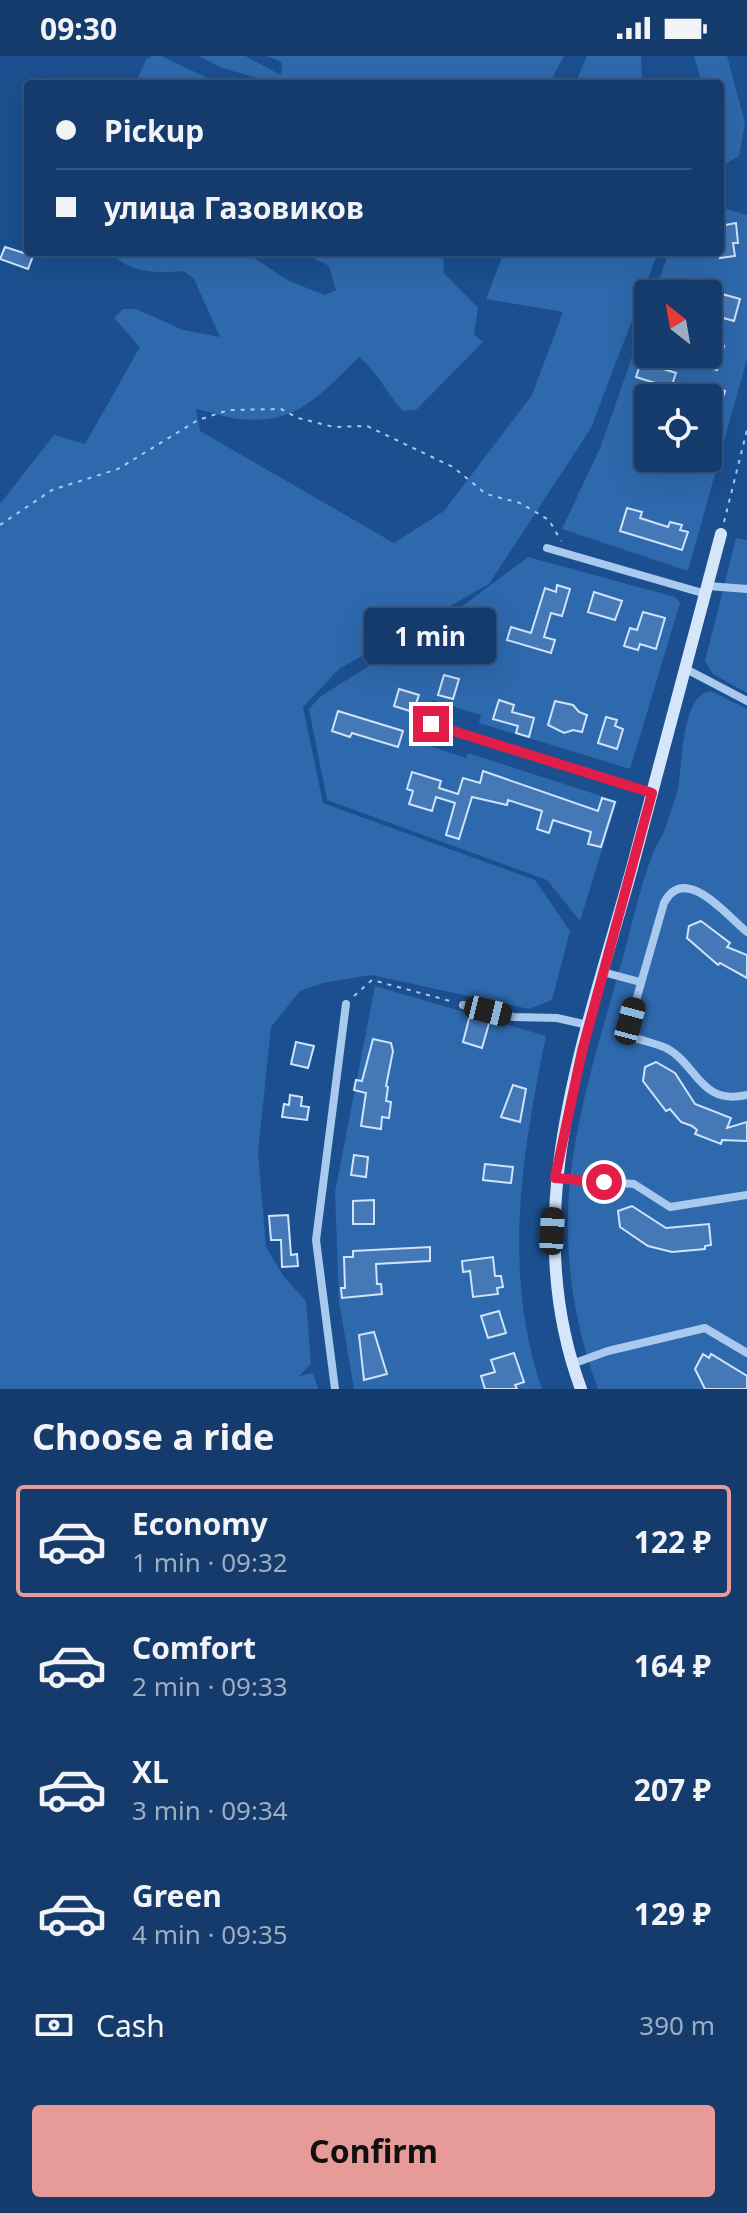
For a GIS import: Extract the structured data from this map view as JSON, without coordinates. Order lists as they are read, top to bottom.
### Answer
{
  "north": "top left",
  "page": {
    "status": "09:30",
    "banner": ["Pickup", "улица Газовиков"],
    "bubble": "1 min",
    "heading": "Choose a ride",
    "list": [
      {
        "name": "Economy",
        "note": "1 min · 09:32",
        "value": "122 ₽"
      },
      {
        "name": "Comfort",
        "note": "2 min · 09:33",
        "value": "164 ₽"
      },
      {
        "name": "XL",
        "note": "3 min · 09:34",
        "value": "207 ₽"
      },
      {
        "name": "Green",
        "note": "4 min · 09:35",
        "value": "129 ₽"
      }
    ],
    "pay": ["Cash", "390 m"],
    "buttons": "Confirm"
  }
}
